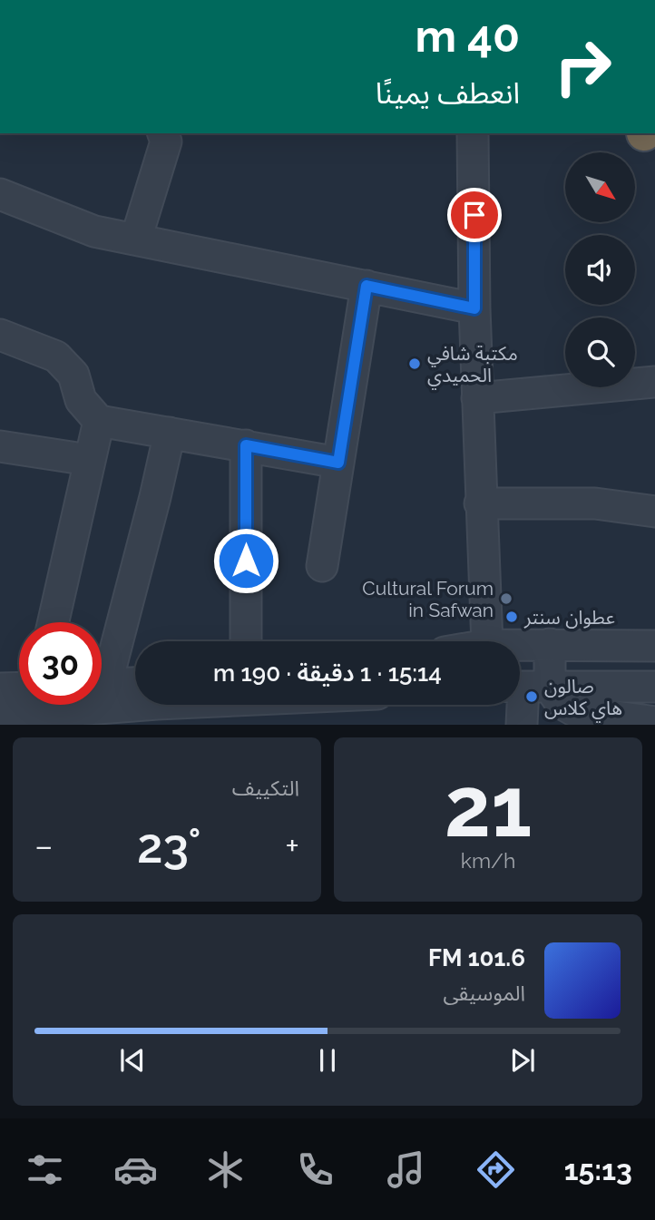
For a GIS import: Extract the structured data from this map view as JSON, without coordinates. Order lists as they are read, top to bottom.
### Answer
{
  "places": [
    "مكتبة شافي الحميدي",
    "Cultural Forum in Safwan",
    "عطوان سنتر",
    "صالون هاي كلاس"
  ],
  "north": "bottom right",
  "page": {
    "turn": ["40 m", "انعطف يمينًا"],
    "limit": "30",
    "trip": "15:14 · 1 دقيقة · 190 m",
    "tile": [
      ["21", "km/h"],
      "التكييف"
    ],
    "heat": ["−", "23°", "+"],
    "song": ["101.6 FM", "الموسيقى"],
    "tabs": "15:13"
  }
}
